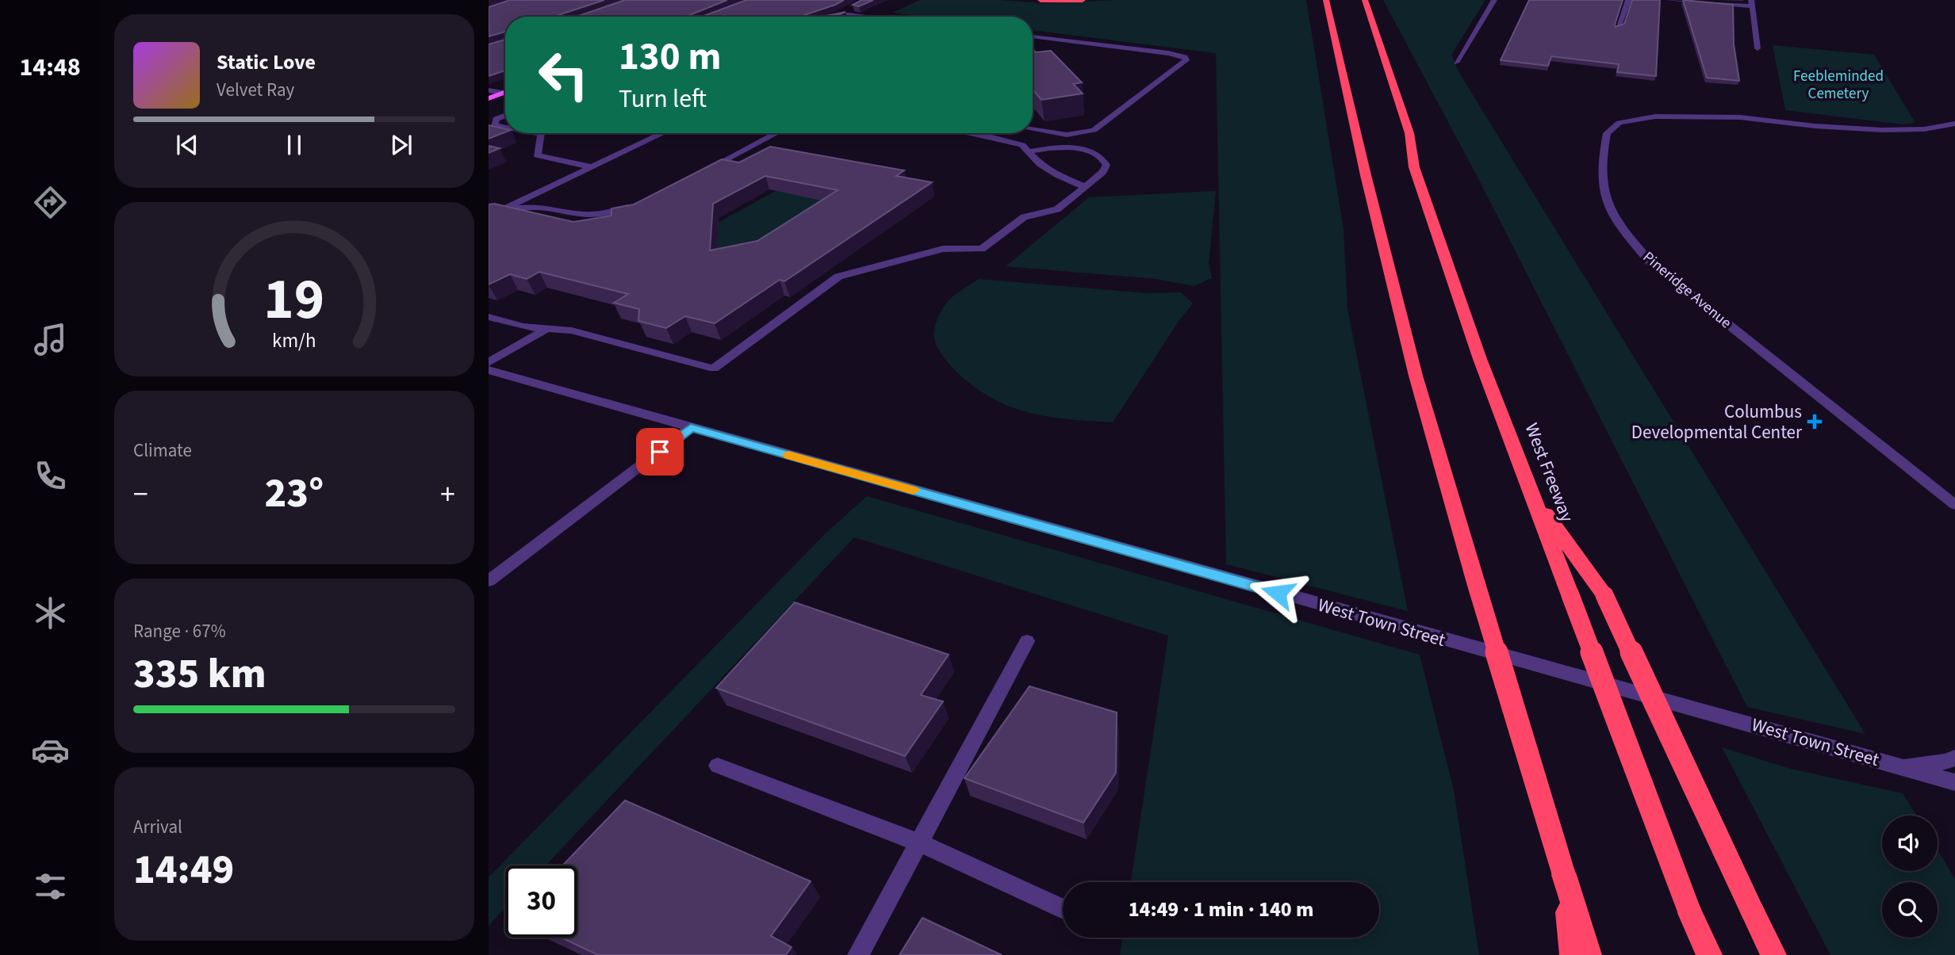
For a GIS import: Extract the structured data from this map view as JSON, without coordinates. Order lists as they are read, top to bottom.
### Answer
{
  "streets": {
    "highway": ["West Freeway"],
    "street": ["Pineridge Avenue", "West Town Street"]
  },
  "parks": ["Feebleminded Cemetery"],
  "places": {
    "health": ["Columbus Developmental Center"]
  },
  "page": {
    "tabs": "14:48",
    "turn": ["130 m", "Turn left"],
    "song": ["Static Love", "Velvet Ray"],
    "tile": [
      "Climate",
      ["Range · 67%", "335 km"],
      ["Arrival", "14:49"]
    ],
    "heat": ["−", "23°", "+"],
    "limit": "30",
    "trip": "14:49 · 1 min · 140 m",
    "gauge": ["19", "km/h"]
  }
}
